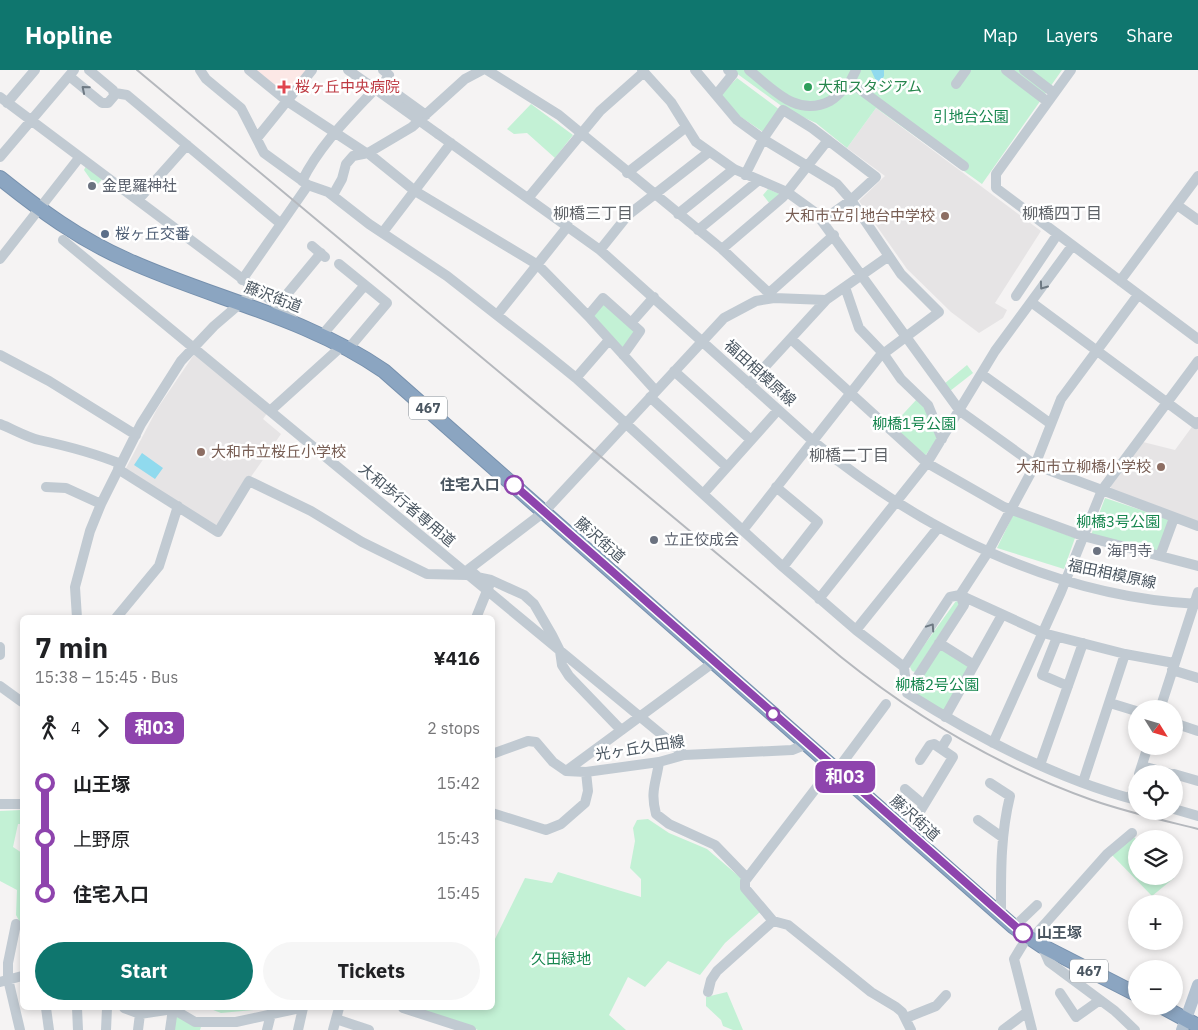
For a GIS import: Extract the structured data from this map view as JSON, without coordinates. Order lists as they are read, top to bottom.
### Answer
{
  "streets": {
    "highway": ["藤沢街道", "467"],
    "street": ["福田相模原線", "大和歩行者専用道", "光ヶ丘久田線"]
  },
  "crossings": [
    ["藤沢街道", "光ヶ丘久田線"],
    ["大和歩行者専用道", "光ヶ丘久田線"]
  ],
  "districts": ["柳橋三丁目", "柳橋四丁目", "柳橋二丁目"],
  "parks": [
    "引地台公園",
    "柳橋1号公園",
    "柳橋3号公園",
    "柳橋2号公園",
    "久田緑地"
  ],
  "places": {
    "health": ["桜ヶ丘中央病院"],
    "other": [
      "大和スタジアム",
      "金毘羅神社",
      "大和市立引地台中学校",
      "桜ヶ丘交番",
      "大和市立桜丘小学校",
      "大和市立柳橋小学校",
      "住宅入口",
      "立正佼成会",
      "海門寺",
      "山王塚"
    ]
  },
  "lines": ["bus line 和03"],
  "north": "bottom right",
  "page": {
    "header": "Hopline",
    "nav": ["Map", "Layers", "Share"],
    "on_map": "和03",
    "heading": ["7 min", "15:38 – 15:45 · Bus", "¥416"],
    "map_buttons": ["+", "−"],
    "legs": ["4", "和03", "2 stops"],
    "list": [
      {
        "name": "山王塚",
        "value": "15:42"
      },
      {
        "name": "上野原",
        "value": "15:43"
      },
      {
        "name": "住宅入口",
        "value": "15:45"
      }
    ],
    "buttons": ["Start", "Tickets"]
  }
}
